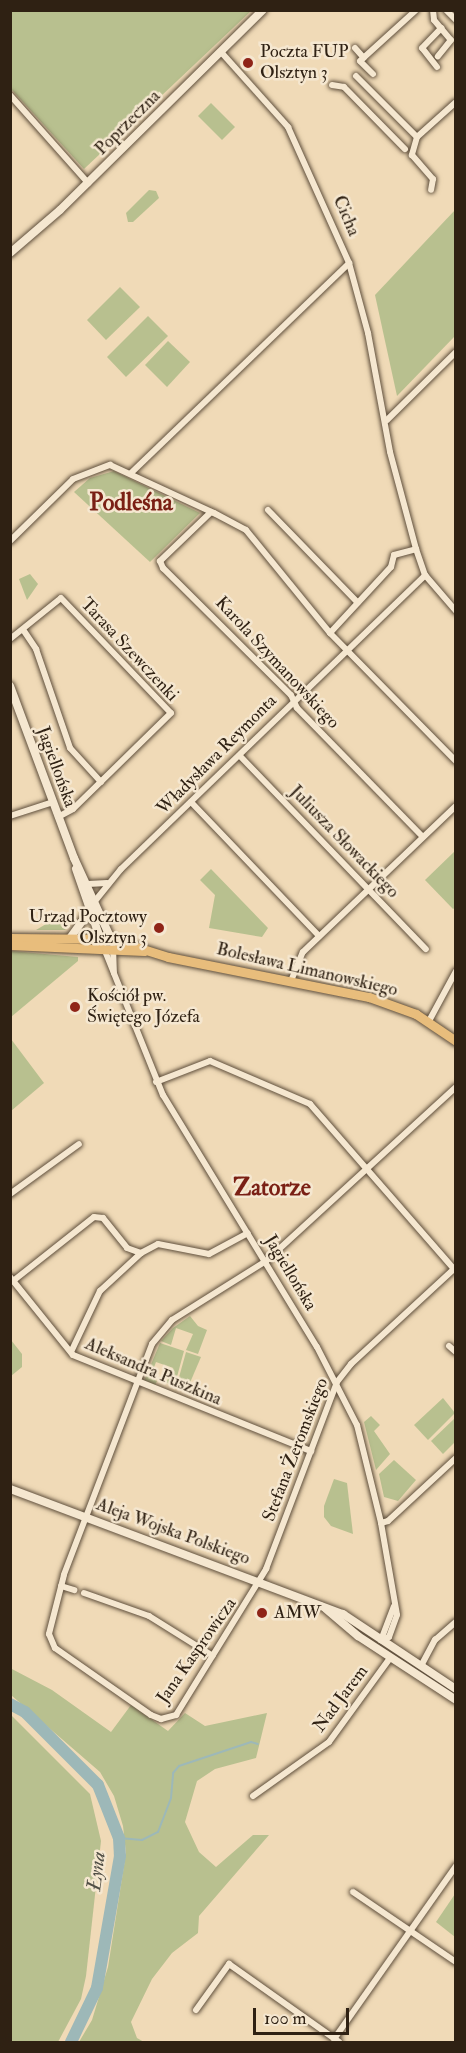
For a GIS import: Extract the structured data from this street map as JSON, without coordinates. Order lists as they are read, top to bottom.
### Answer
{
  "streets": {
    "main road": ["Bolesława Limanowskiego", "Aleja Wojska Polskiego"],
    "street": [
      "Poprzeczna",
      "Cicha",
      "Tarasa Szewczenki",
      "Karola Szymanowskiego",
      "Władysława Reymonta",
      "Jagiellońska",
      "Juliusza Słowackiego",
      "Aleksandra Puszkina",
      "Stefana Żeromskiego",
      "Jana Kasprowicza",
      "Nad Jarem"
    ]
  },
  "crossings": [
    ["Poprzeczna", "Cicha"],
    ["Cicha", "Władysława Reymonta"],
    ["Tarasa Szewczenki", "Jagiellońska"],
    ["Karola Szymanowskiego", "Władysława Reymonta"],
    ["Władysława Reymonta", "Jagiellońska"],
    ["Władysława Reymonta", "Juliusza Słowackiego"],
    ["Jagiellońska", "Bolesława Limanowskiego"],
    ["Jagiellońska", "Stefana Żeromskiego"],
    ["Jagiellońska", "Aleja Wojska Polskiego"],
    ["Jagiellońska", "Jana Kasprowicza"],
    ["Aleksandra Puszkina", "Stefana Żeromskiego"],
    ["Aleksandra Puszkina", "Jana Kasprowicza"],
    ["Stefana Żeromskiego", "Aleja Wojska Polskiego"],
    ["Stefana Żeromskiego", "Jana Kasprowicza"],
    ["Aleja Wojska Polskiego", "Jana Kasprowicza"],
    ["Aleja Wojska Polskiego", "Nad Jarem"]
  ],
  "districts": ["Podleśna", "Zatorze"],
  "water": ["Łyna"],
  "places": [
    "Poczta FUP Olsztyn 3",
    "Urząd Pocztowy Olsztyn 3",
    "Kościół pw. Świętego Józefa",
    "AMW"
  ],
  "scale_bar": "100 m"
}
